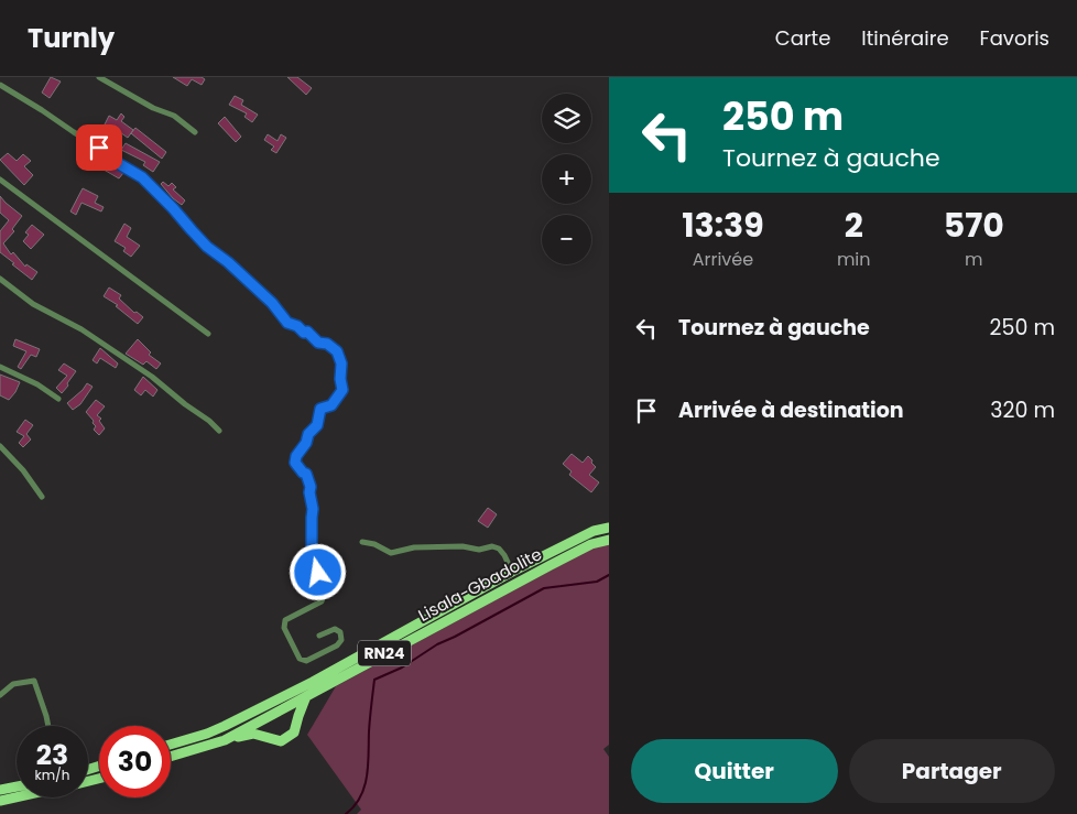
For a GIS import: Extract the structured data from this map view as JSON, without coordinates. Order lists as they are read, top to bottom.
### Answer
{
  "streets": {
    "main road": ["Lisala-Gbadolite", "RN24"]
  },
  "page": {
    "header": "Turnly",
    "nav": ["Carte", "Itinéraire", "Favoris"],
    "turn": ["250 m", "Tournez à gauche"],
    "map_buttons": ["+", "−"],
    "eta": [
      "13:39",
      "Arrivée",
      "2",
      "min",
      "570",
      "m"
    ],
    "list": [
      {
        "name": "Tournez à gauche",
        "value": "250 m"
      },
      {
        "name": "Arrivée à destination",
        "value": "320 m"
      }
    ],
    "speed": "23 km/h",
    "limit": "30",
    "buttons": ["Quitter", "Partager"]
  }
}
